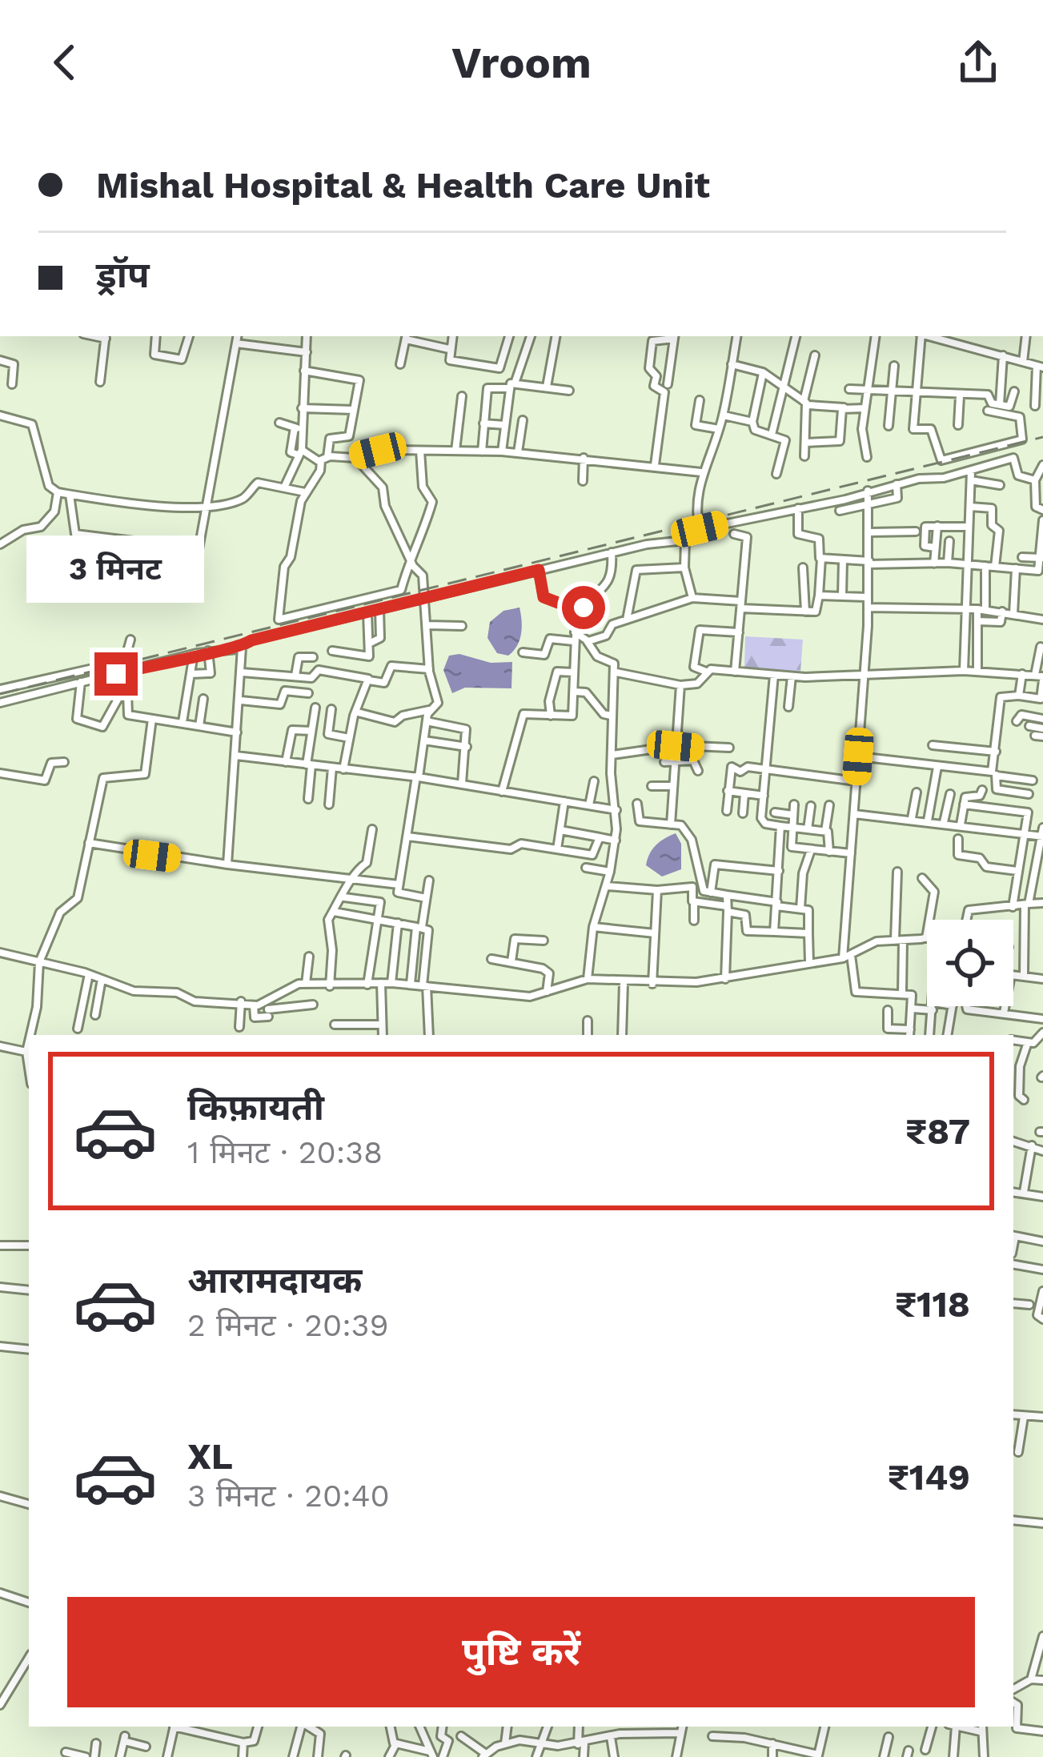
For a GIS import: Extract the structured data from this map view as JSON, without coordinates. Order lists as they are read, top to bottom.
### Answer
{
  "page": {
    "header": "Vroom",
    "banner": ["Mishal Hospital & Health Care Unit", "ड्रॉप"],
    "bubble": "3 मिनट",
    "list": [
      {
        "name": "किफ़ायती",
        "note": "1 मिनट · 20:38",
        "value": "₹87"
      },
      {
        "name": "आरामदायक",
        "note": "2 मिनट · 20:39",
        "value": "₹118"
      },
      {
        "name": "XL",
        "note": "3 मिनट · 20:40",
        "value": "₹149"
      }
    ],
    "buttons": "पुष्टि करें"
  }
}
